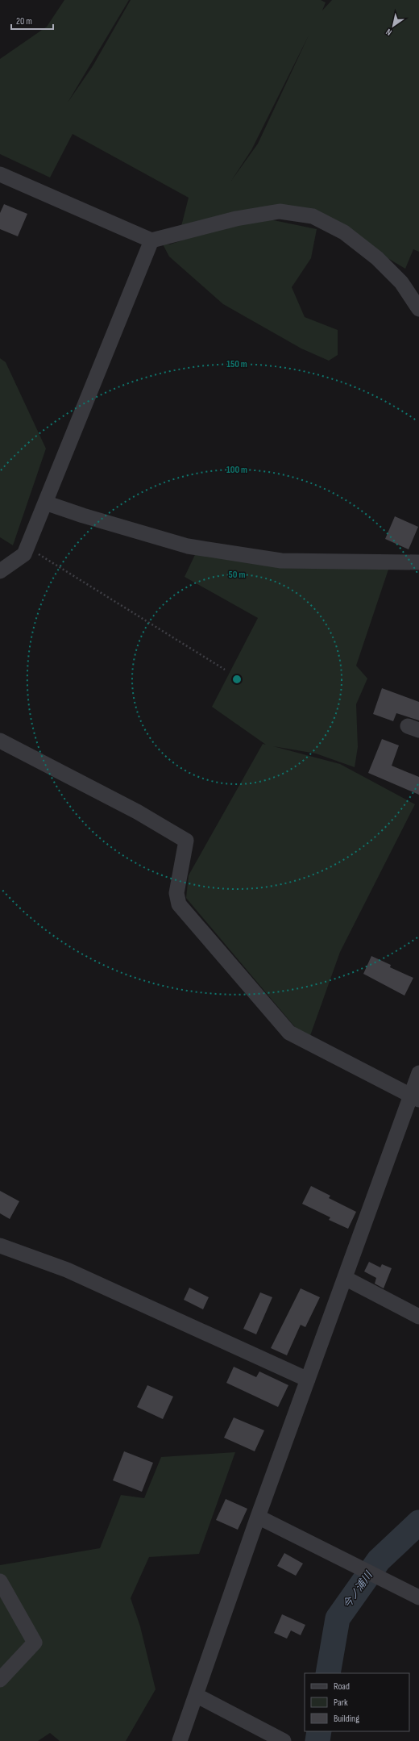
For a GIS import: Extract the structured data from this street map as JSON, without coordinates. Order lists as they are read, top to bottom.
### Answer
{
  "water": ["今ノ浦川"],
  "legend": ["Road", "Park", "Building"],
  "scale_bar": "20 m",
  "north": "bottom left",
  "rings": ["150 m", "100 m", "50 m"]
}
